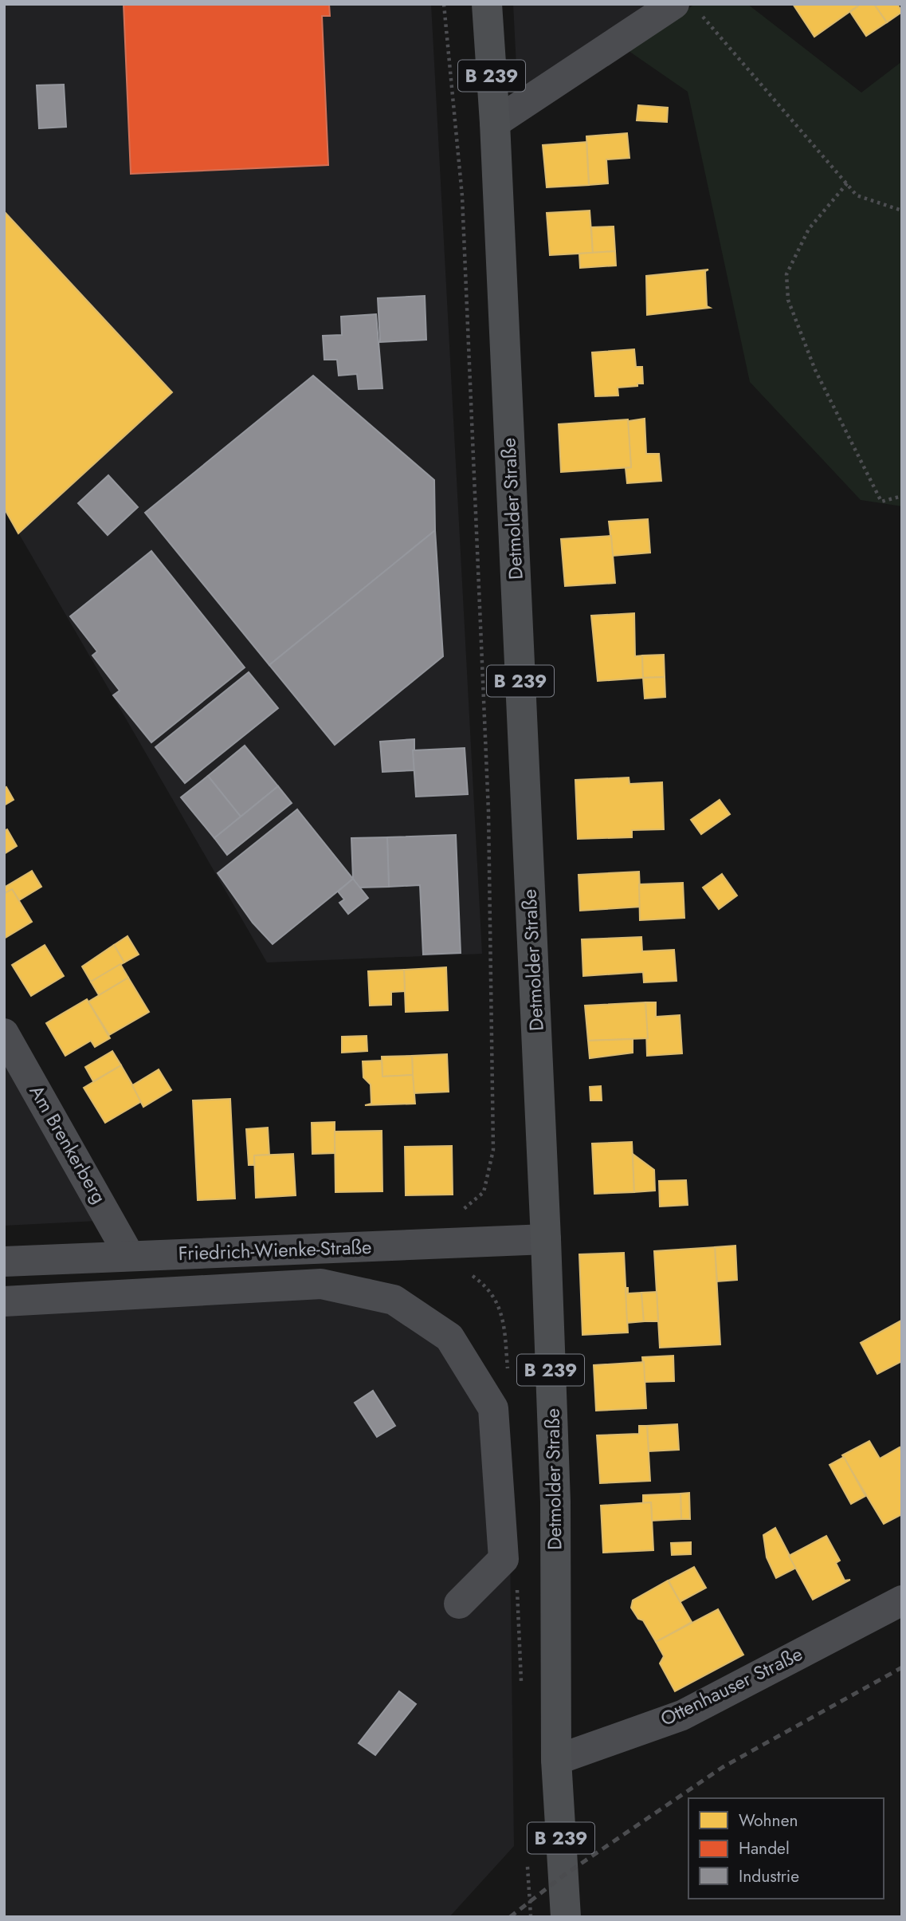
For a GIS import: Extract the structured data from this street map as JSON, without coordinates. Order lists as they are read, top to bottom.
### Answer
{
  "streets": {
    "main road": ["B 239", "Detmolder Straße"],
    "street": ["Am Brenkerberg", "Friedrich-Wienke-Straße", "Ottenhauser Straße"]
  },
  "crossings": [
    ["Detmolder Straße", "Friedrich-Wienke-Straße"],
    ["Detmolder Straße", "Ottenhauser Straße"],
    ["Am Brenkerberg", "Friedrich-Wienke-Straße"]
  ],
  "legend": ["Wohnen", "Handel", "Industrie"]
}
